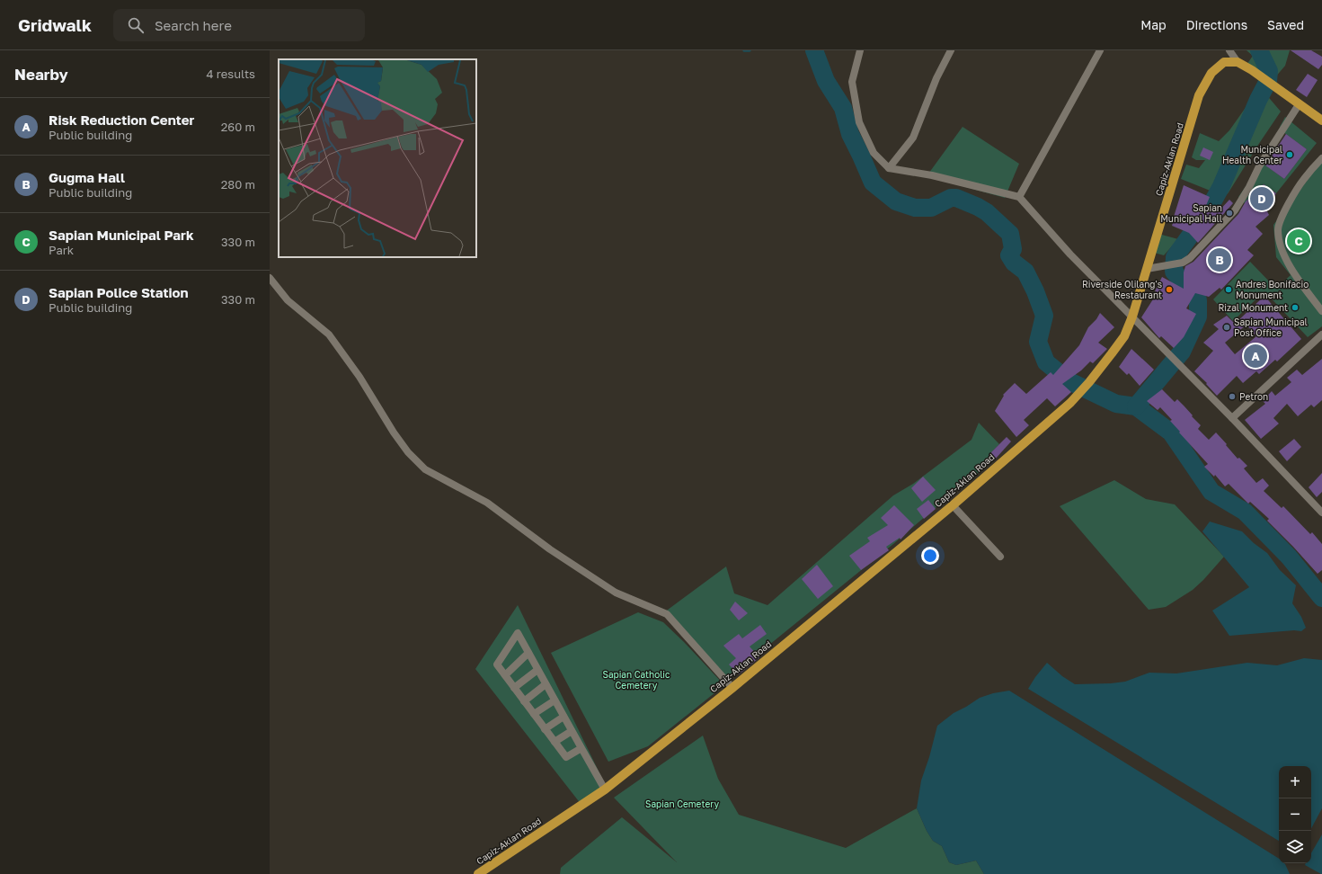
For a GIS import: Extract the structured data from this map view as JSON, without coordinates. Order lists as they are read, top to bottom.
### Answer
{
  "streets": {
    "main road": ["Capiz-Aklan Road"]
  },
  "parks": ["Sapian Catholic Cemetery", "Sapian Cemetery"],
  "places": [
    "Municipal Health Center",
    "Sapian Municipal Hall",
    "Riverside Olilang's Restaurant",
    "Andres Bonifacio Monument",
    "Rizal Monument",
    "Sapian Municipal Post Office",
    "Petron"
  ],
  "page": {
    "header": "Gridwalk",
    "search": "Search here",
    "nav": ["Map", "Directions", "Saved"],
    "heading": ["Nearby", "4 results"],
    "list": [
      {
        "mark": "A",
        "name": "Risk Reduction Center",
        "note": "Public building",
        "value": "260 m"
      },
      {
        "mark": "B",
        "name": "Gugma Hall",
        "note": "Public building",
        "value": "280 m"
      },
      {
        "mark": "C",
        "name": "Sapian Municipal Park",
        "note": "Park",
        "value": "330 m"
      },
      {
        "mark": "D",
        "name": "Sapian Police Station",
        "note": "Public building",
        "value": "330 m"
      }
    ],
    "pins": [
      "D",
      "C",
      "B",
      "A"
    ],
    "map_buttons": ["+", "−"]
  }
}
